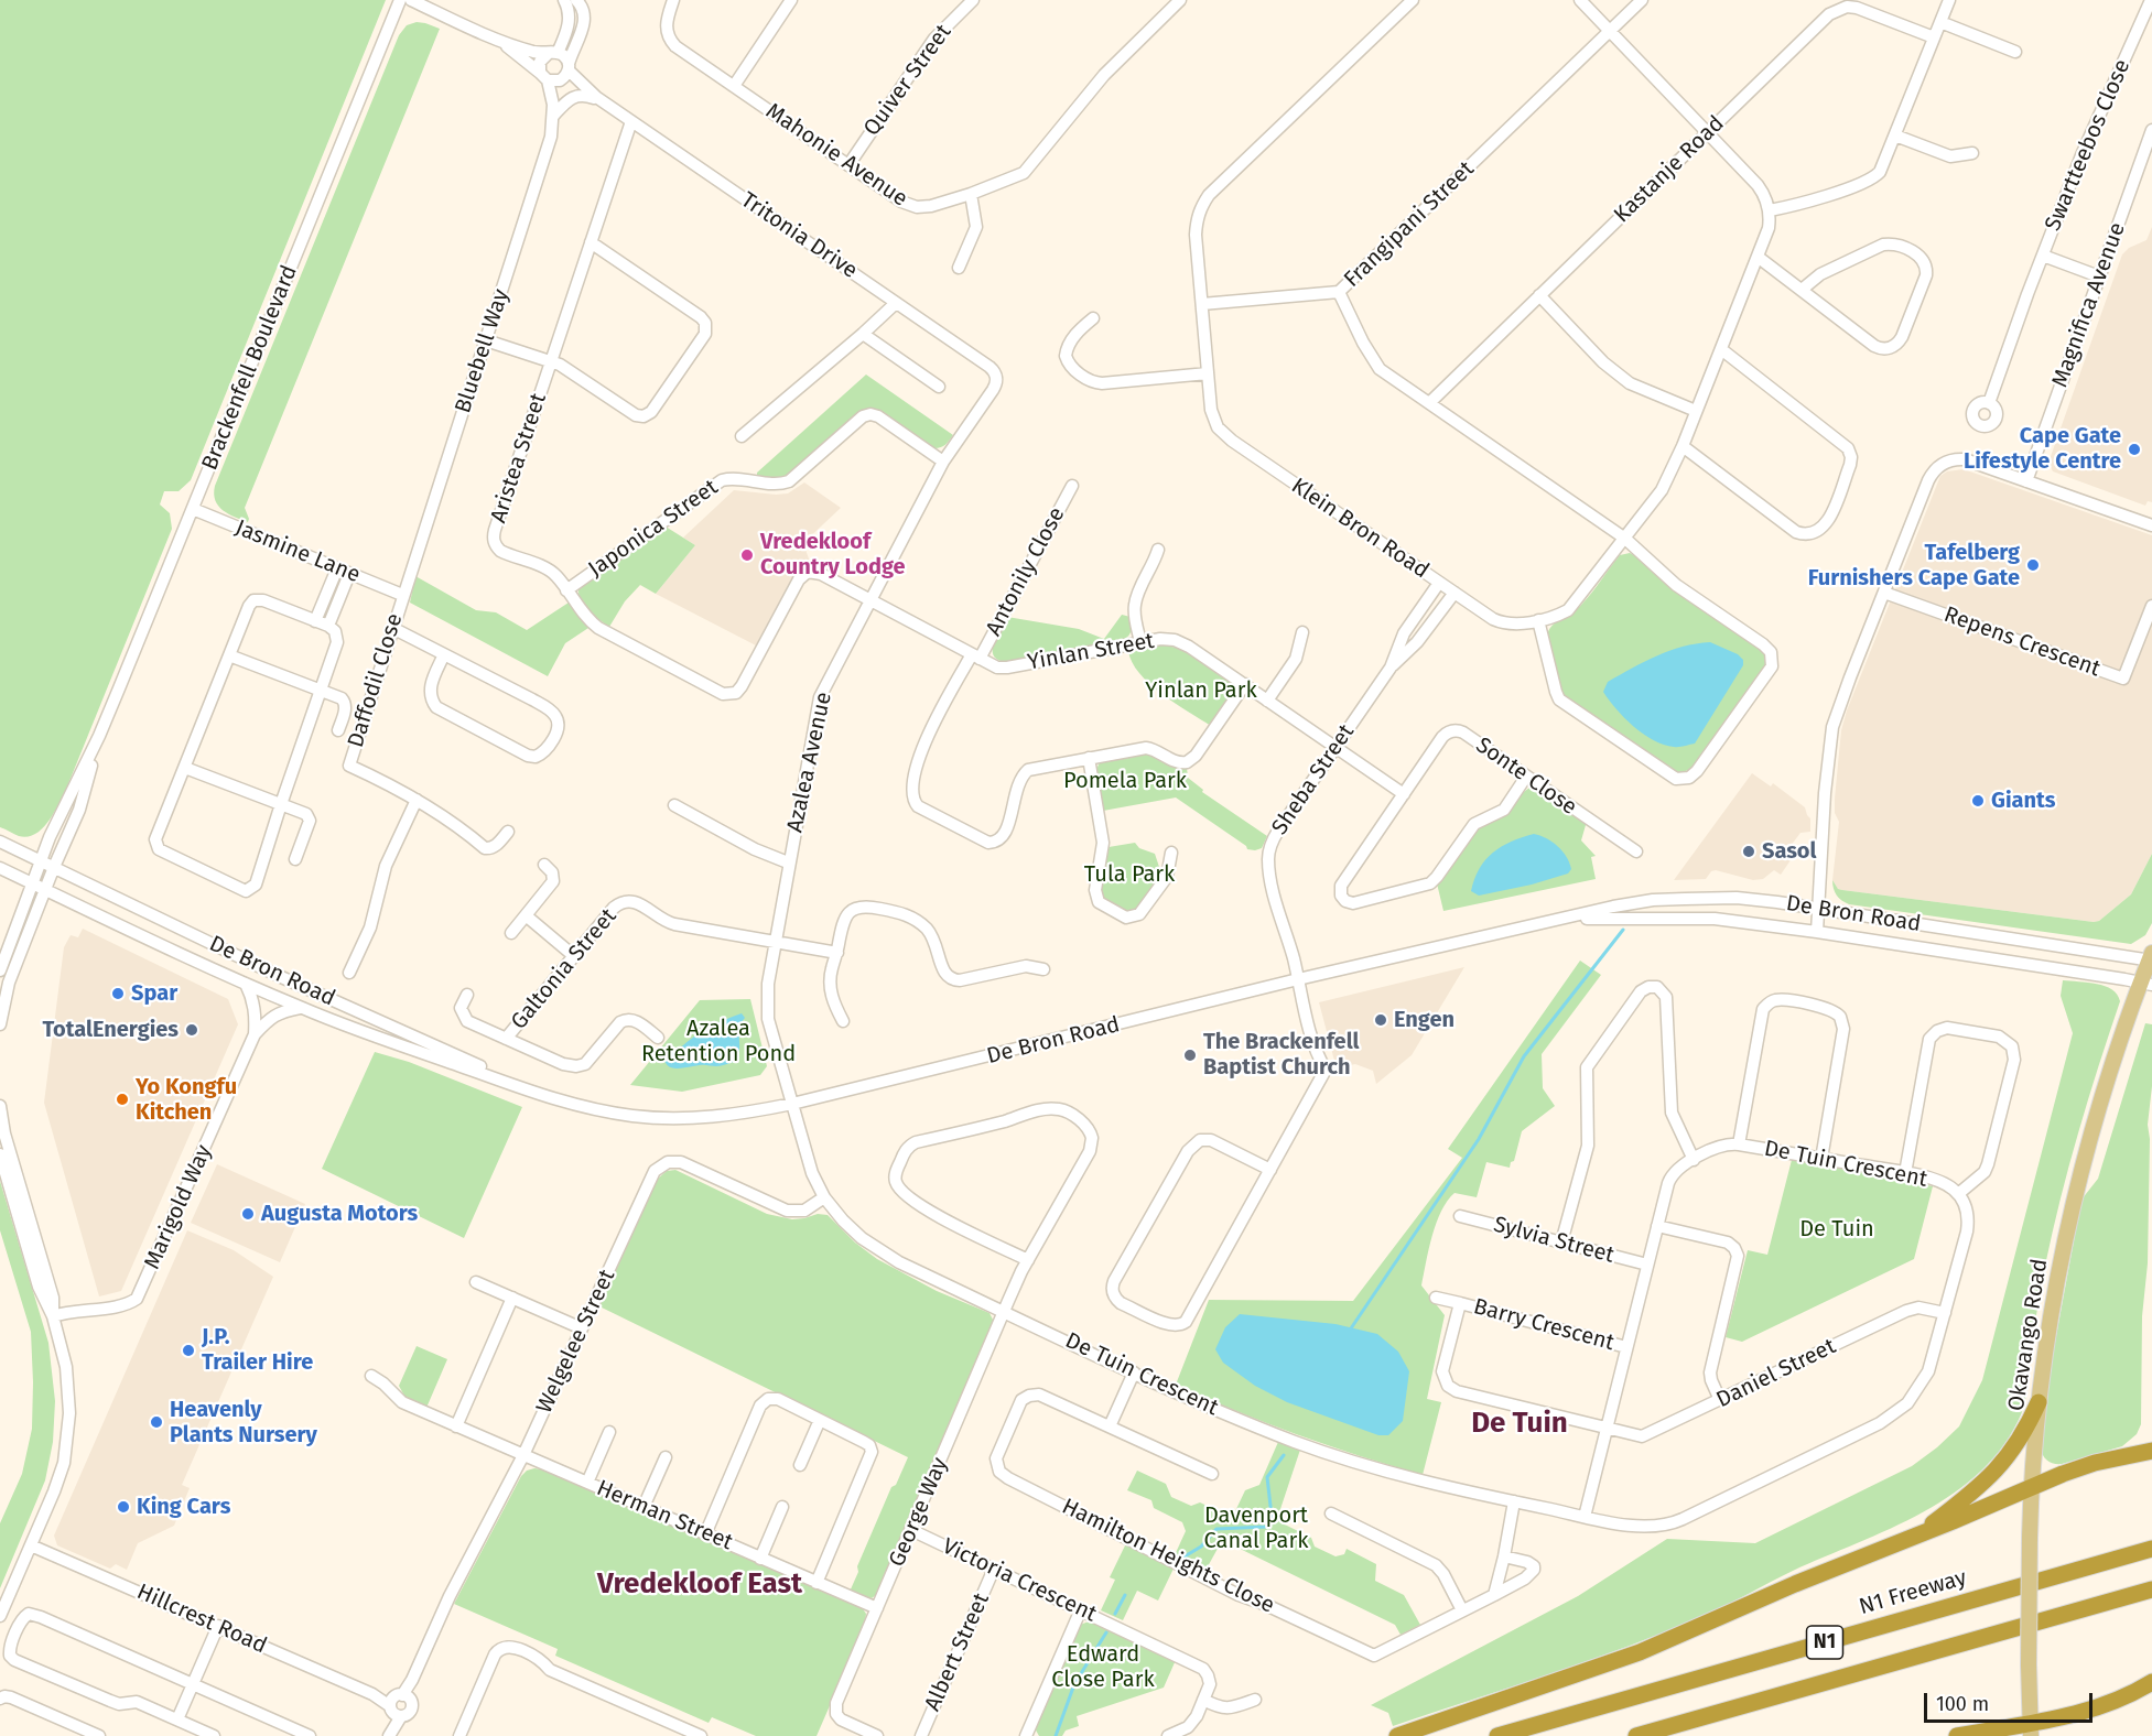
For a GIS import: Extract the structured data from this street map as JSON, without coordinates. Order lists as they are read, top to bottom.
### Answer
{
  "streets": {
    "highway": ["N1 Freeway", "N1"],
    "main road": ["Okavango Road"],
    "street": [
      "Quiver Street",
      "Swartteebos Close",
      "Mahonie Avenue",
      "Kastanje Road",
      "Frangipani Street",
      "Tritonia Drive",
      "Magnifica Avenue",
      "Bluebell Way",
      "Brackenfell Boulevard",
      "Aristea Street",
      "Japonica Street",
      "Klein Bron Road",
      "Jasmine Lane",
      "Antonily Close",
      "Repens Crescent",
      "Yinlan Street",
      "Daffodil Close",
      "Azalea Avenue",
      "Sonte Close",
      "Sheba Street",
      "De Bron Road",
      "Galtonia Street",
      "De Tuin Crescent",
      "Marigold Way",
      "Sylvia Street",
      "Barry Crescent",
      "Welgelee Street",
      "Daniel Street",
      "George Way",
      "Herman Street",
      "Hamilton Heights Close",
      "Victoria Crescent",
      "Hillcrest Road",
      "Albert Street"
    ]
  },
  "crossings": [
    ["Quiver Street", "Mahonie Avenue"],
    ["Swartteebos Close", "Magnifica Avenue"],
    ["Kastanje Road", "Frangipani Street"],
    ["Frangipani Street", "Klein Bron Road"],
    ["Tritonia Drive", "Aristea Street"],
    ["Tritonia Drive", "Azalea Avenue"],
    ["Bluebell Way", "Jasmine Lane"],
    ["Bluebell Way", "Daffodil Close"],
    ["Brackenfell Boulevard", "Jasmine Lane"],
    ["Brackenfell Boulevard", "De Bron Road"],
    ["Aristea Street", "Japonica Street"],
    ["Aristea Street", "Yinlan Street"],
    ["Aristea Street", "Azalea Avenue"],
    ["Japonica Street", "Azalea Avenue"],
    ["Klein Bron Road", "Sheba Street"],
    ["Jasmine Lane", "Daffodil Close"],
    ["Antonily Close", "Yinlan Street"],
    ["Yinlan Street", "Azalea Avenue"],
    ["Yinlan Street", "Sheba Street"],
    ["Azalea Avenue", "De Bron Road"],
    ["Azalea Avenue", "Galtonia Street"],
    ["Azalea Avenue", "De Tuin Crescent"],
    ["Sheba Street", "De Bron Road"],
    ["De Bron Road", "De Tuin Crescent"],
    ["De Bron Road", "Marigold Way"],
    ["De Bron Road", "Okavango Road"],
    ["De Tuin Crescent", "Sylvia Street"],
    ["De Tuin Crescent", "Barry Crescent"],
    ["De Tuin Crescent", "Welgelee Street"],
    ["De Tuin Crescent", "Daniel Street"],
    ["De Tuin Crescent", "George Way"],
    ["Barry Crescent", "Daniel Street"],
    ["Welgelee Street", "Herman Street"],
    ["Welgelee Street", "Hillcrest Road"],
    ["George Way", "Herman Street"],
    ["George Way", "Victoria Crescent"],
    ["Victoria Crescent", "Albert Street"]
  ],
  "districts": ["De Tuin", "Vredekloof East"],
  "parks": [
    "Yinlan Park",
    "Pomela Park",
    "Tula Park",
    "Azalea Retention Pond",
    "De Tuin",
    "Davenport Canal Park",
    "Edward Close Park"
  ],
  "places": [
    "Cape Gate Lifestyle Centre",
    "Vredekloof Country Lodge",
    "Tafelberg Furnishers Cape Gate",
    "Giants",
    "Sasol",
    "Spar",
    "Engen",
    "TotalEnergies",
    "The Brackenfell Baptist Church",
    "Yo Kongfu Kitchen",
    "Augusta Motors",
    "J.P. Trailer Hire",
    "Heavenly Plants Nursery",
    "King Cars"
  ],
  "scale_bar": "100 m"
}
